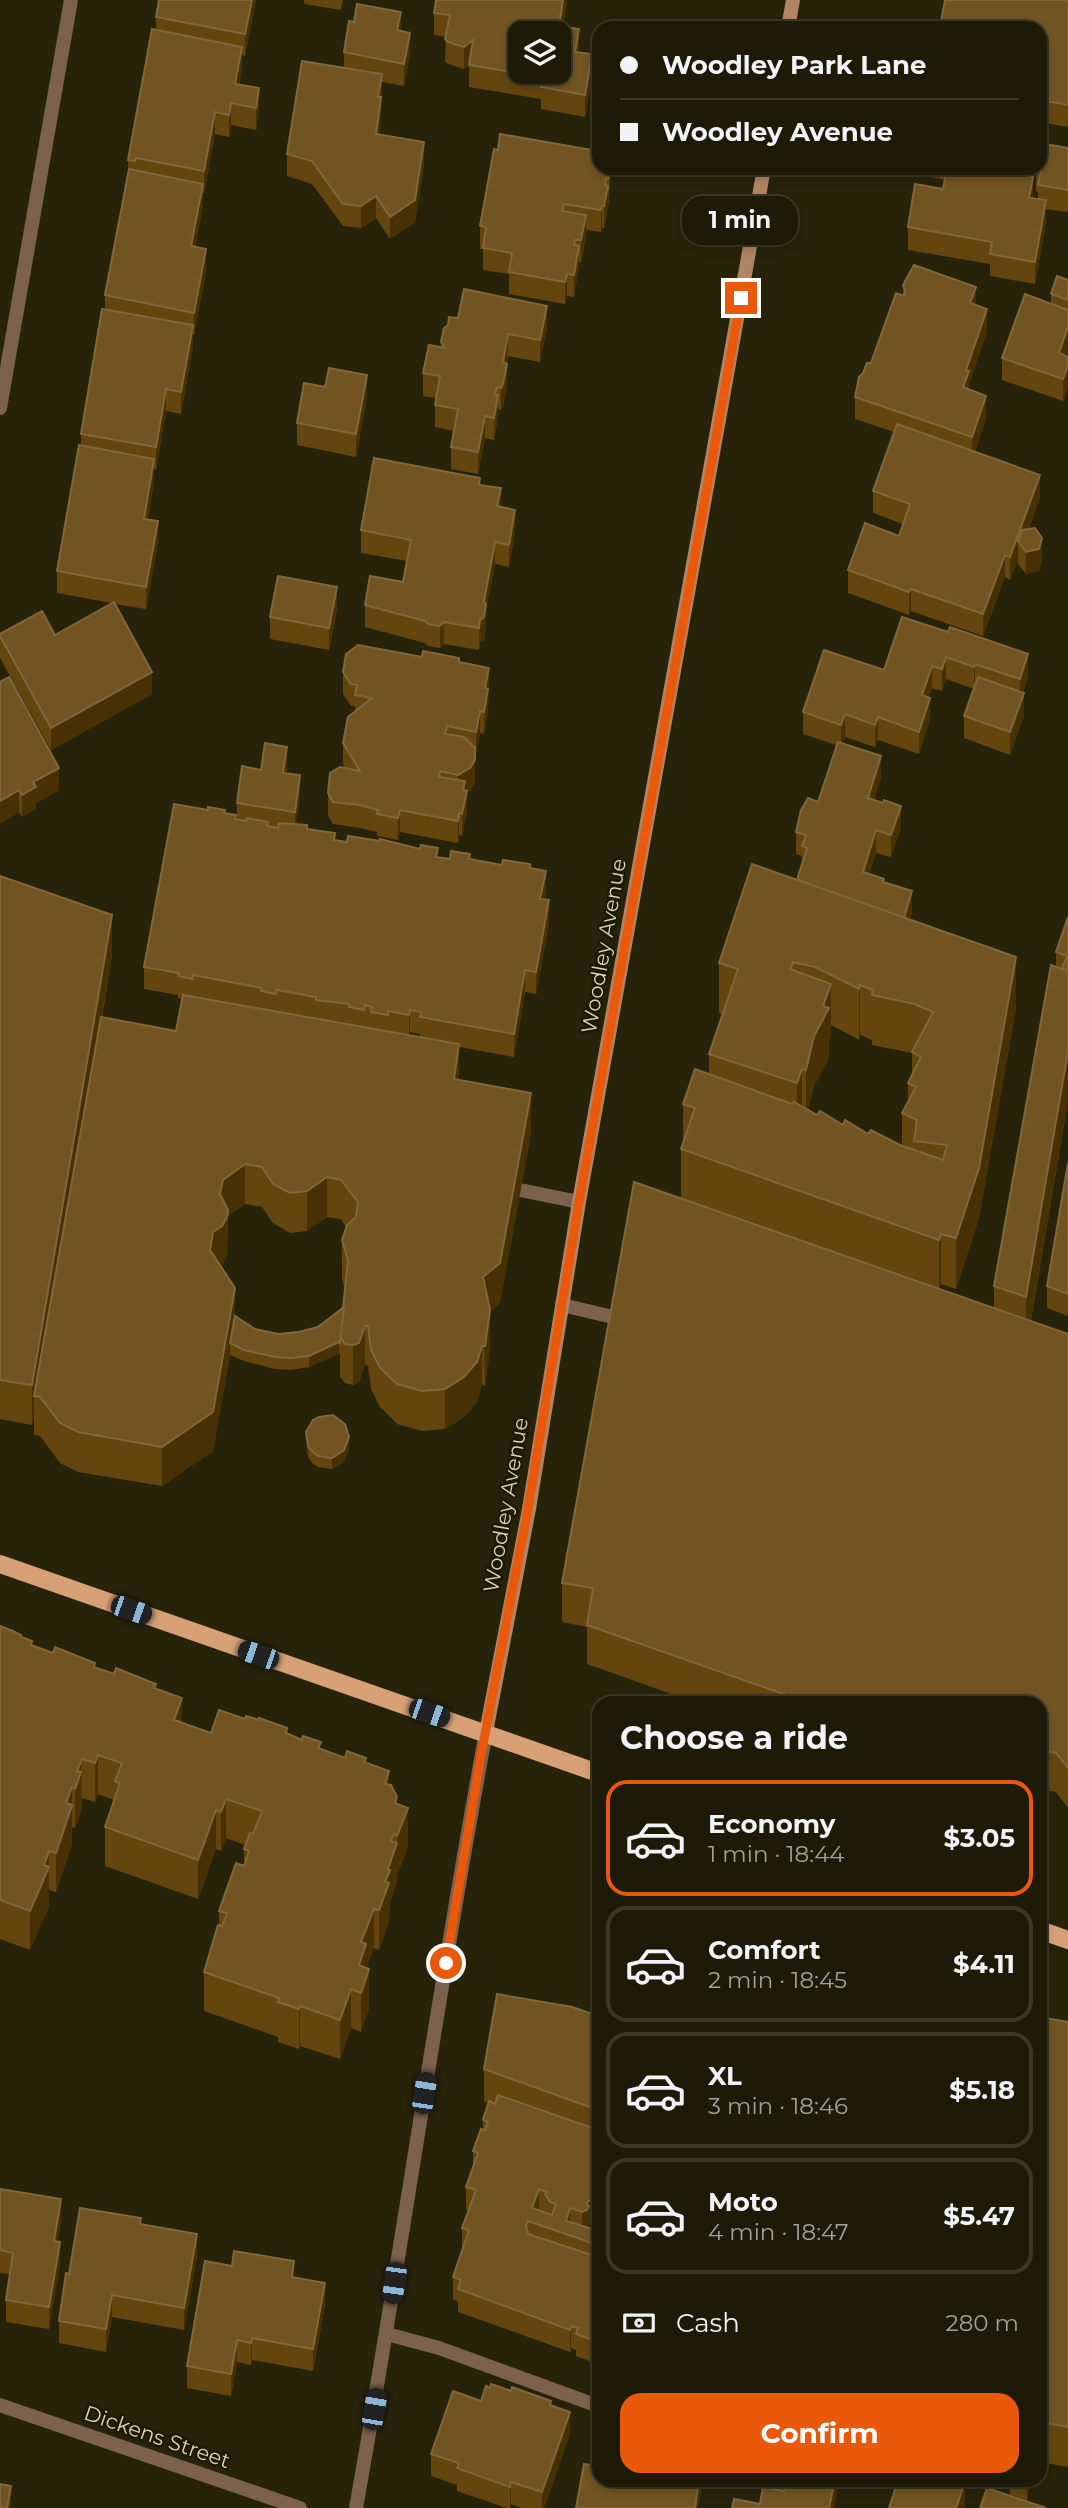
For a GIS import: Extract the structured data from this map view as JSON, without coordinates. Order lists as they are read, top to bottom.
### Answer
{
  "streets": {
    "street": ["Woodley Avenue", "Dickens Street"]
  },
  "page": {
    "banner": ["Woodley Park Lane", "Woodley Avenue"],
    "bubble": "1 min",
    "heading": "Choose a ride",
    "list": [
      {
        "name": "Economy",
        "note": "1 min · 18:44",
        "value": "$3.05"
      },
      {
        "name": "Comfort",
        "note": "2 min · 18:45",
        "value": "$4.11"
      },
      {
        "name": "XL",
        "note": "3 min · 18:46",
        "value": "$5.18"
      },
      {
        "name": "Moto",
        "note": "4 min · 18:47",
        "value": "$5.47"
      }
    ],
    "pay": ["Cash", "280 m"],
    "buttons": "Confirm"
  }
}
